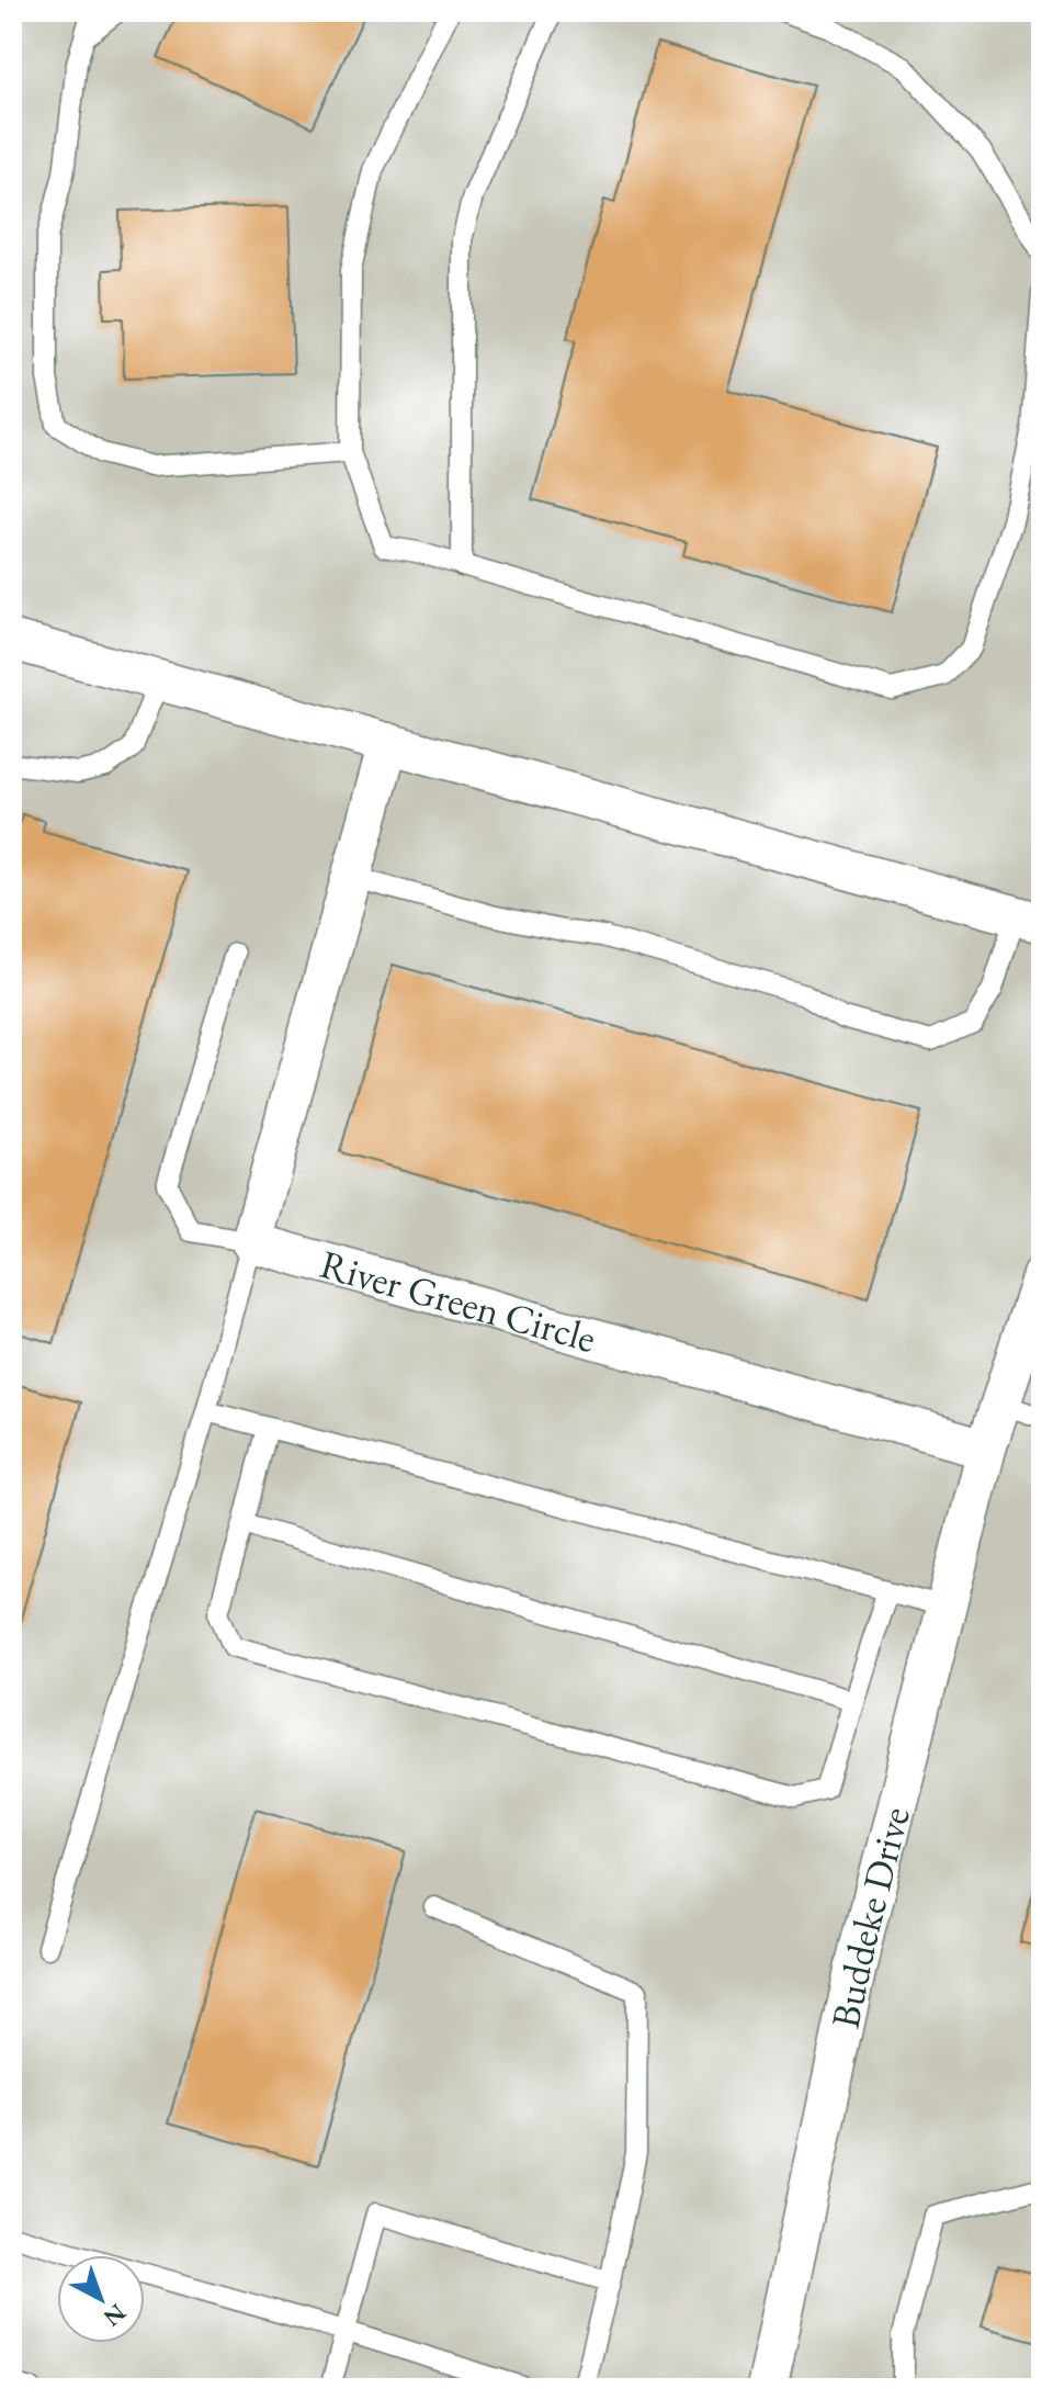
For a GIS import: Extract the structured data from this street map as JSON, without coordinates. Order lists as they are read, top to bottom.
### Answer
{
  "streets": {
    "street": ["River Green Circle", "Buddeke Drive"]
  },
  "crossings": [
    ["River Green Circle", "Buddeke Drive"]
  ],
  "north": "bottom right"
}
